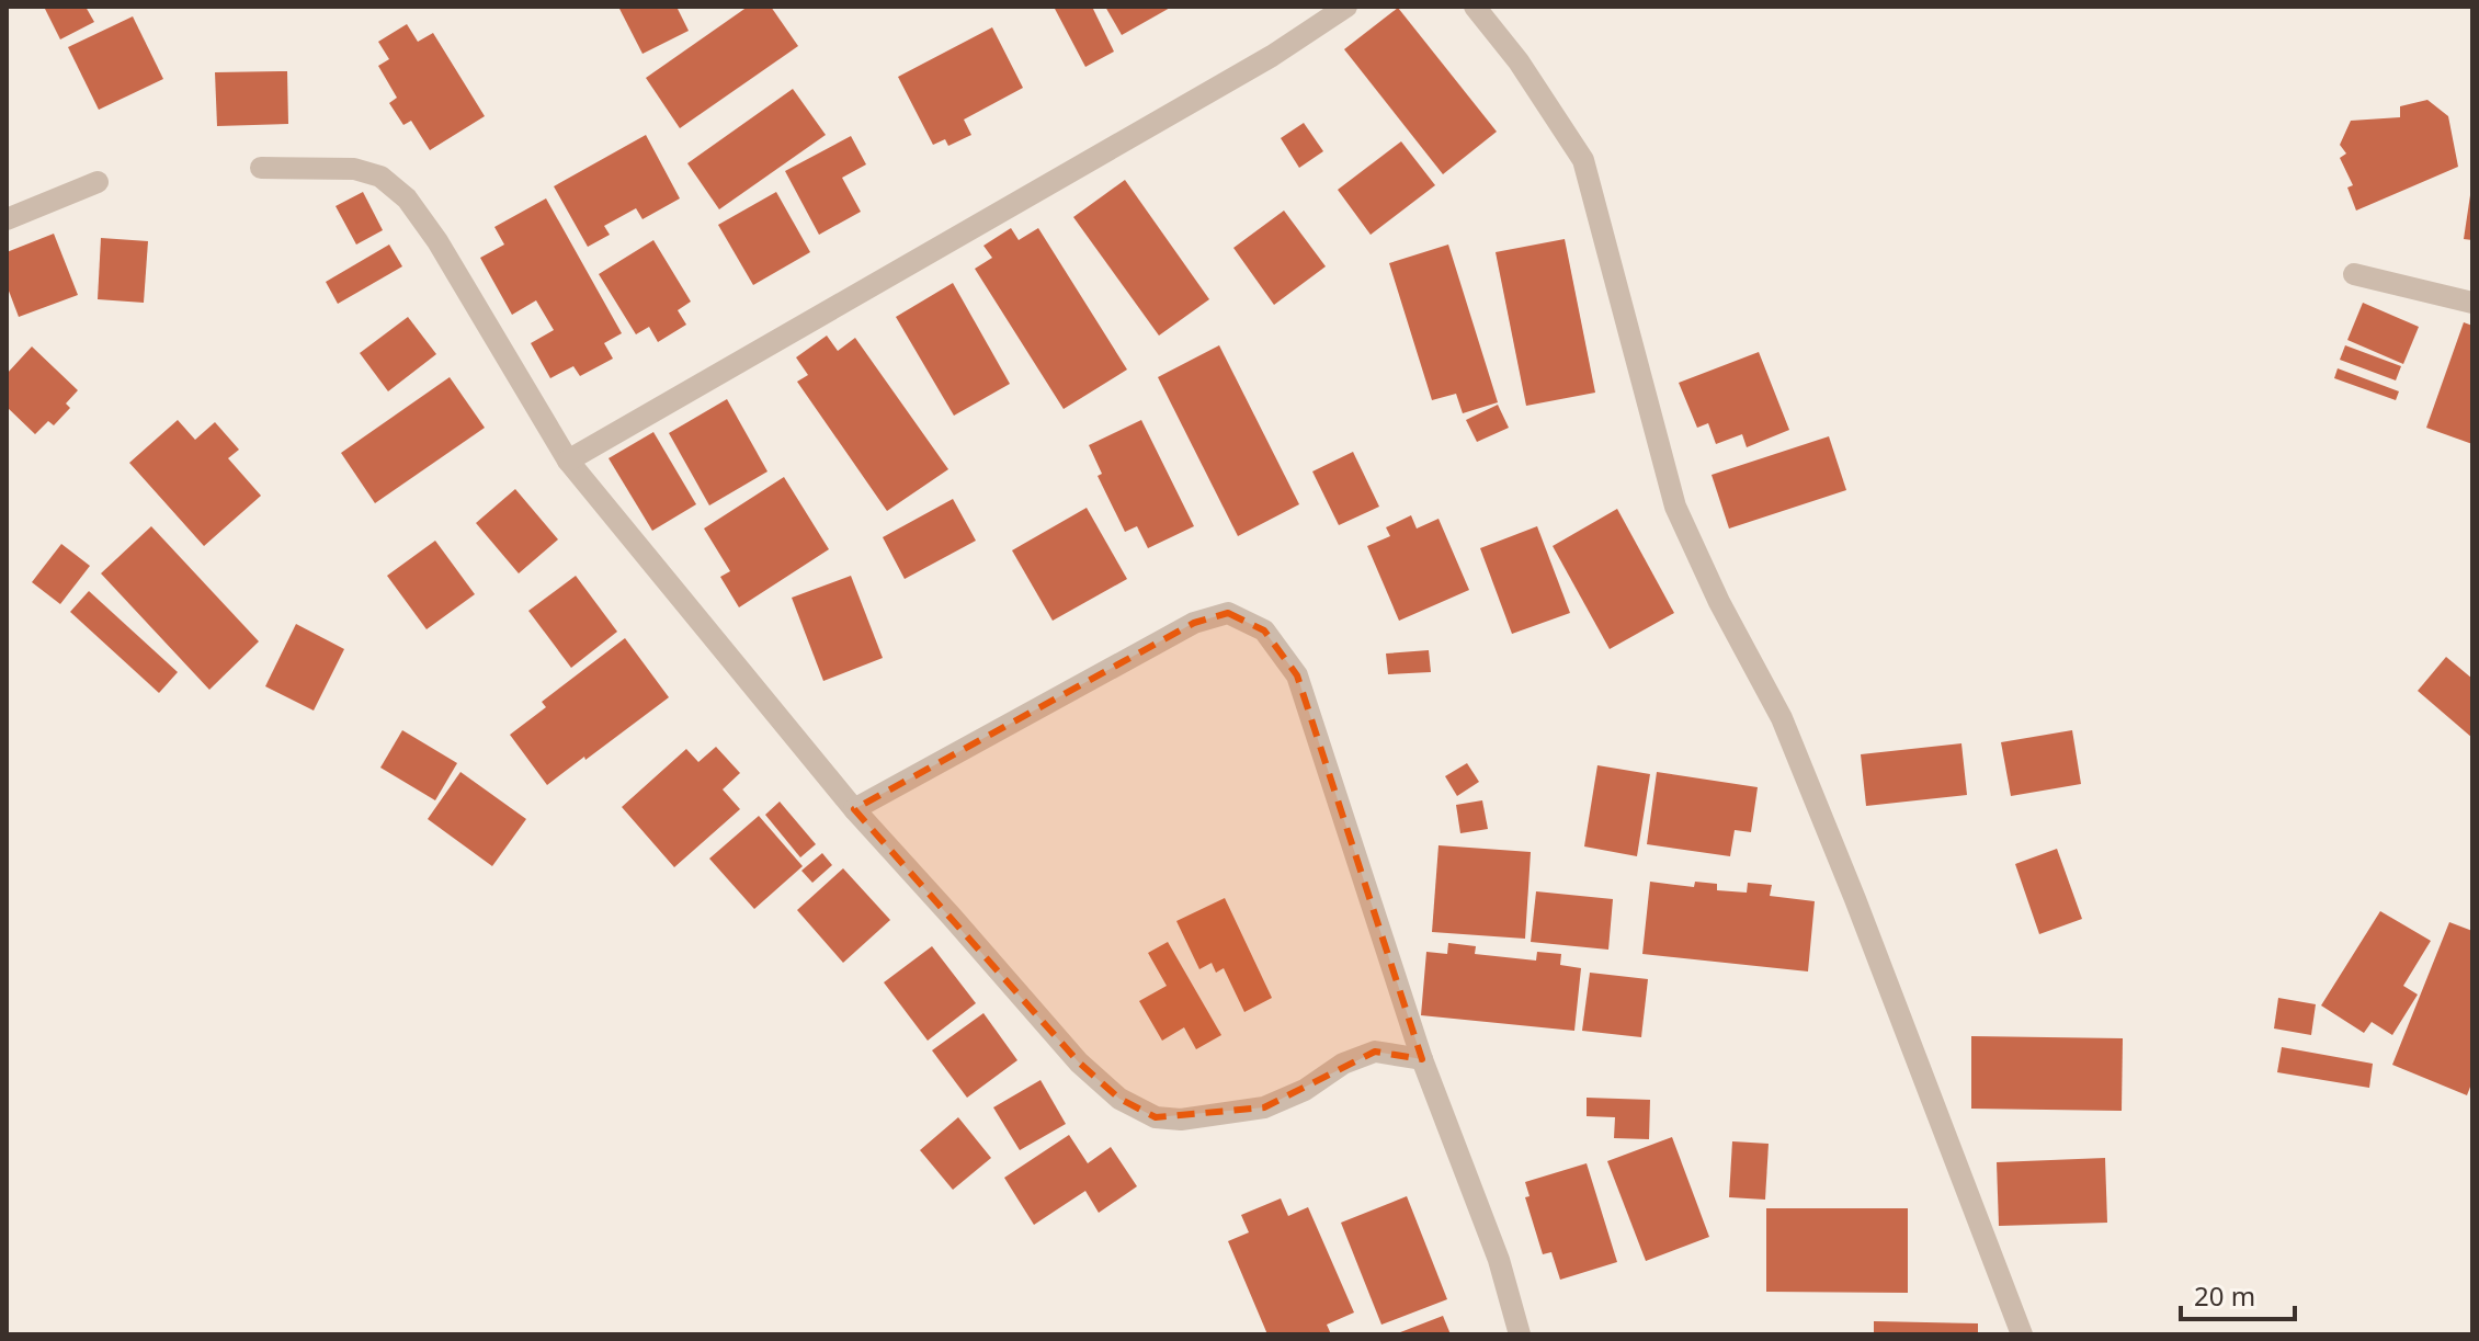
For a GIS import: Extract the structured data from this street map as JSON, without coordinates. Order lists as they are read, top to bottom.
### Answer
{
  "scale_bar": "20 m"
}
